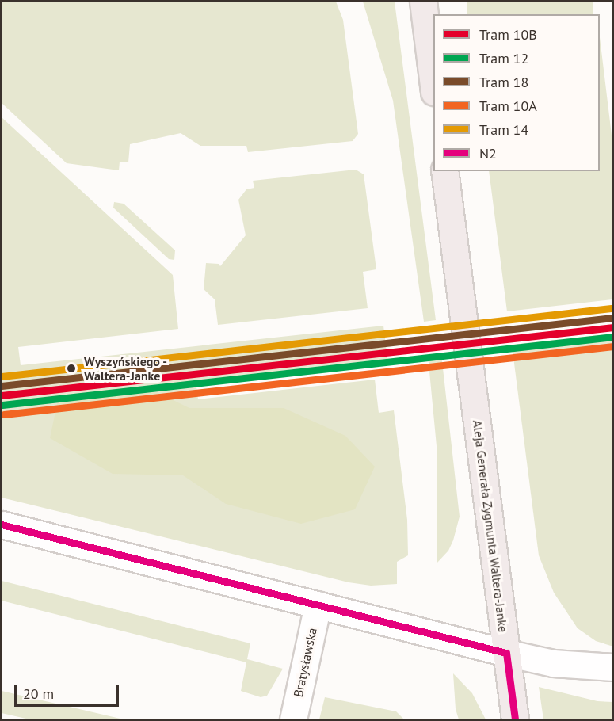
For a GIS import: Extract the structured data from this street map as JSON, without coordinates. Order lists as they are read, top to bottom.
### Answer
{
  "streets": {
    "main road": ["Aleja Generała Zygmunta Waltera-Janke"],
    "street": ["Bratysławska"]
  },
  "places": ["Wyszyńskiego - Waltera-Janke"],
  "lines": [
    "tram line 14",
    "tram line 18",
    "tram line 10B",
    "tram line 12",
    "tram line 10A",
    "transit line N2"
  ],
  "legend": [
    "Tram 10B",
    "Tram 12",
    "Tram 18",
    "Tram 10A",
    "Tram 14",
    "N2"
  ],
  "scale_bar": "20 m"
}
